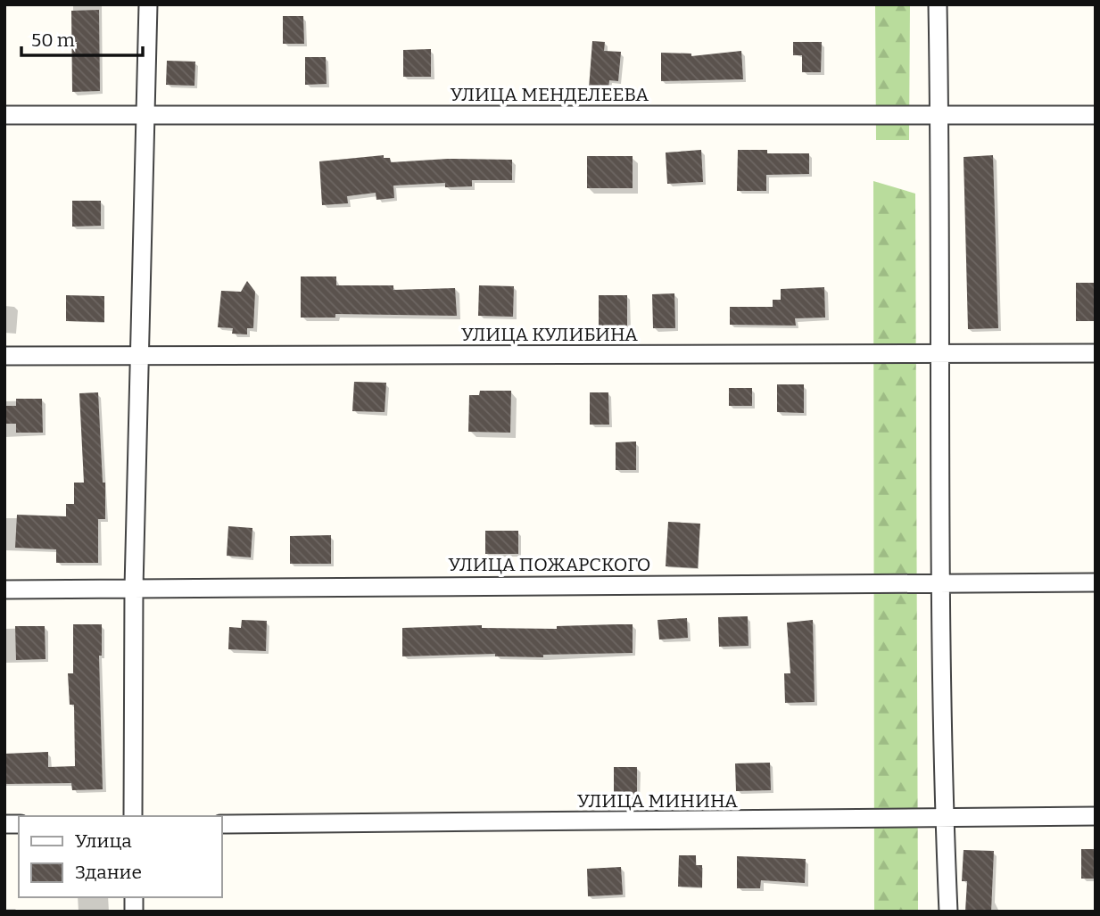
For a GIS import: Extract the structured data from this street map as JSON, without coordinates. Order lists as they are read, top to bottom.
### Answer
{
  "streets": {
    "street": [
      "УЛИЦА МЕНДЕЛЕЕВА",
      "УЛИЦА КУЛИБИНА",
      "УЛИЦА ПОЖАРСКОГО",
      "УЛИЦА МИНИНА"
    ]
  },
  "legend": ["Улица", "Здание"],
  "scale_bar": "50 m"
}
